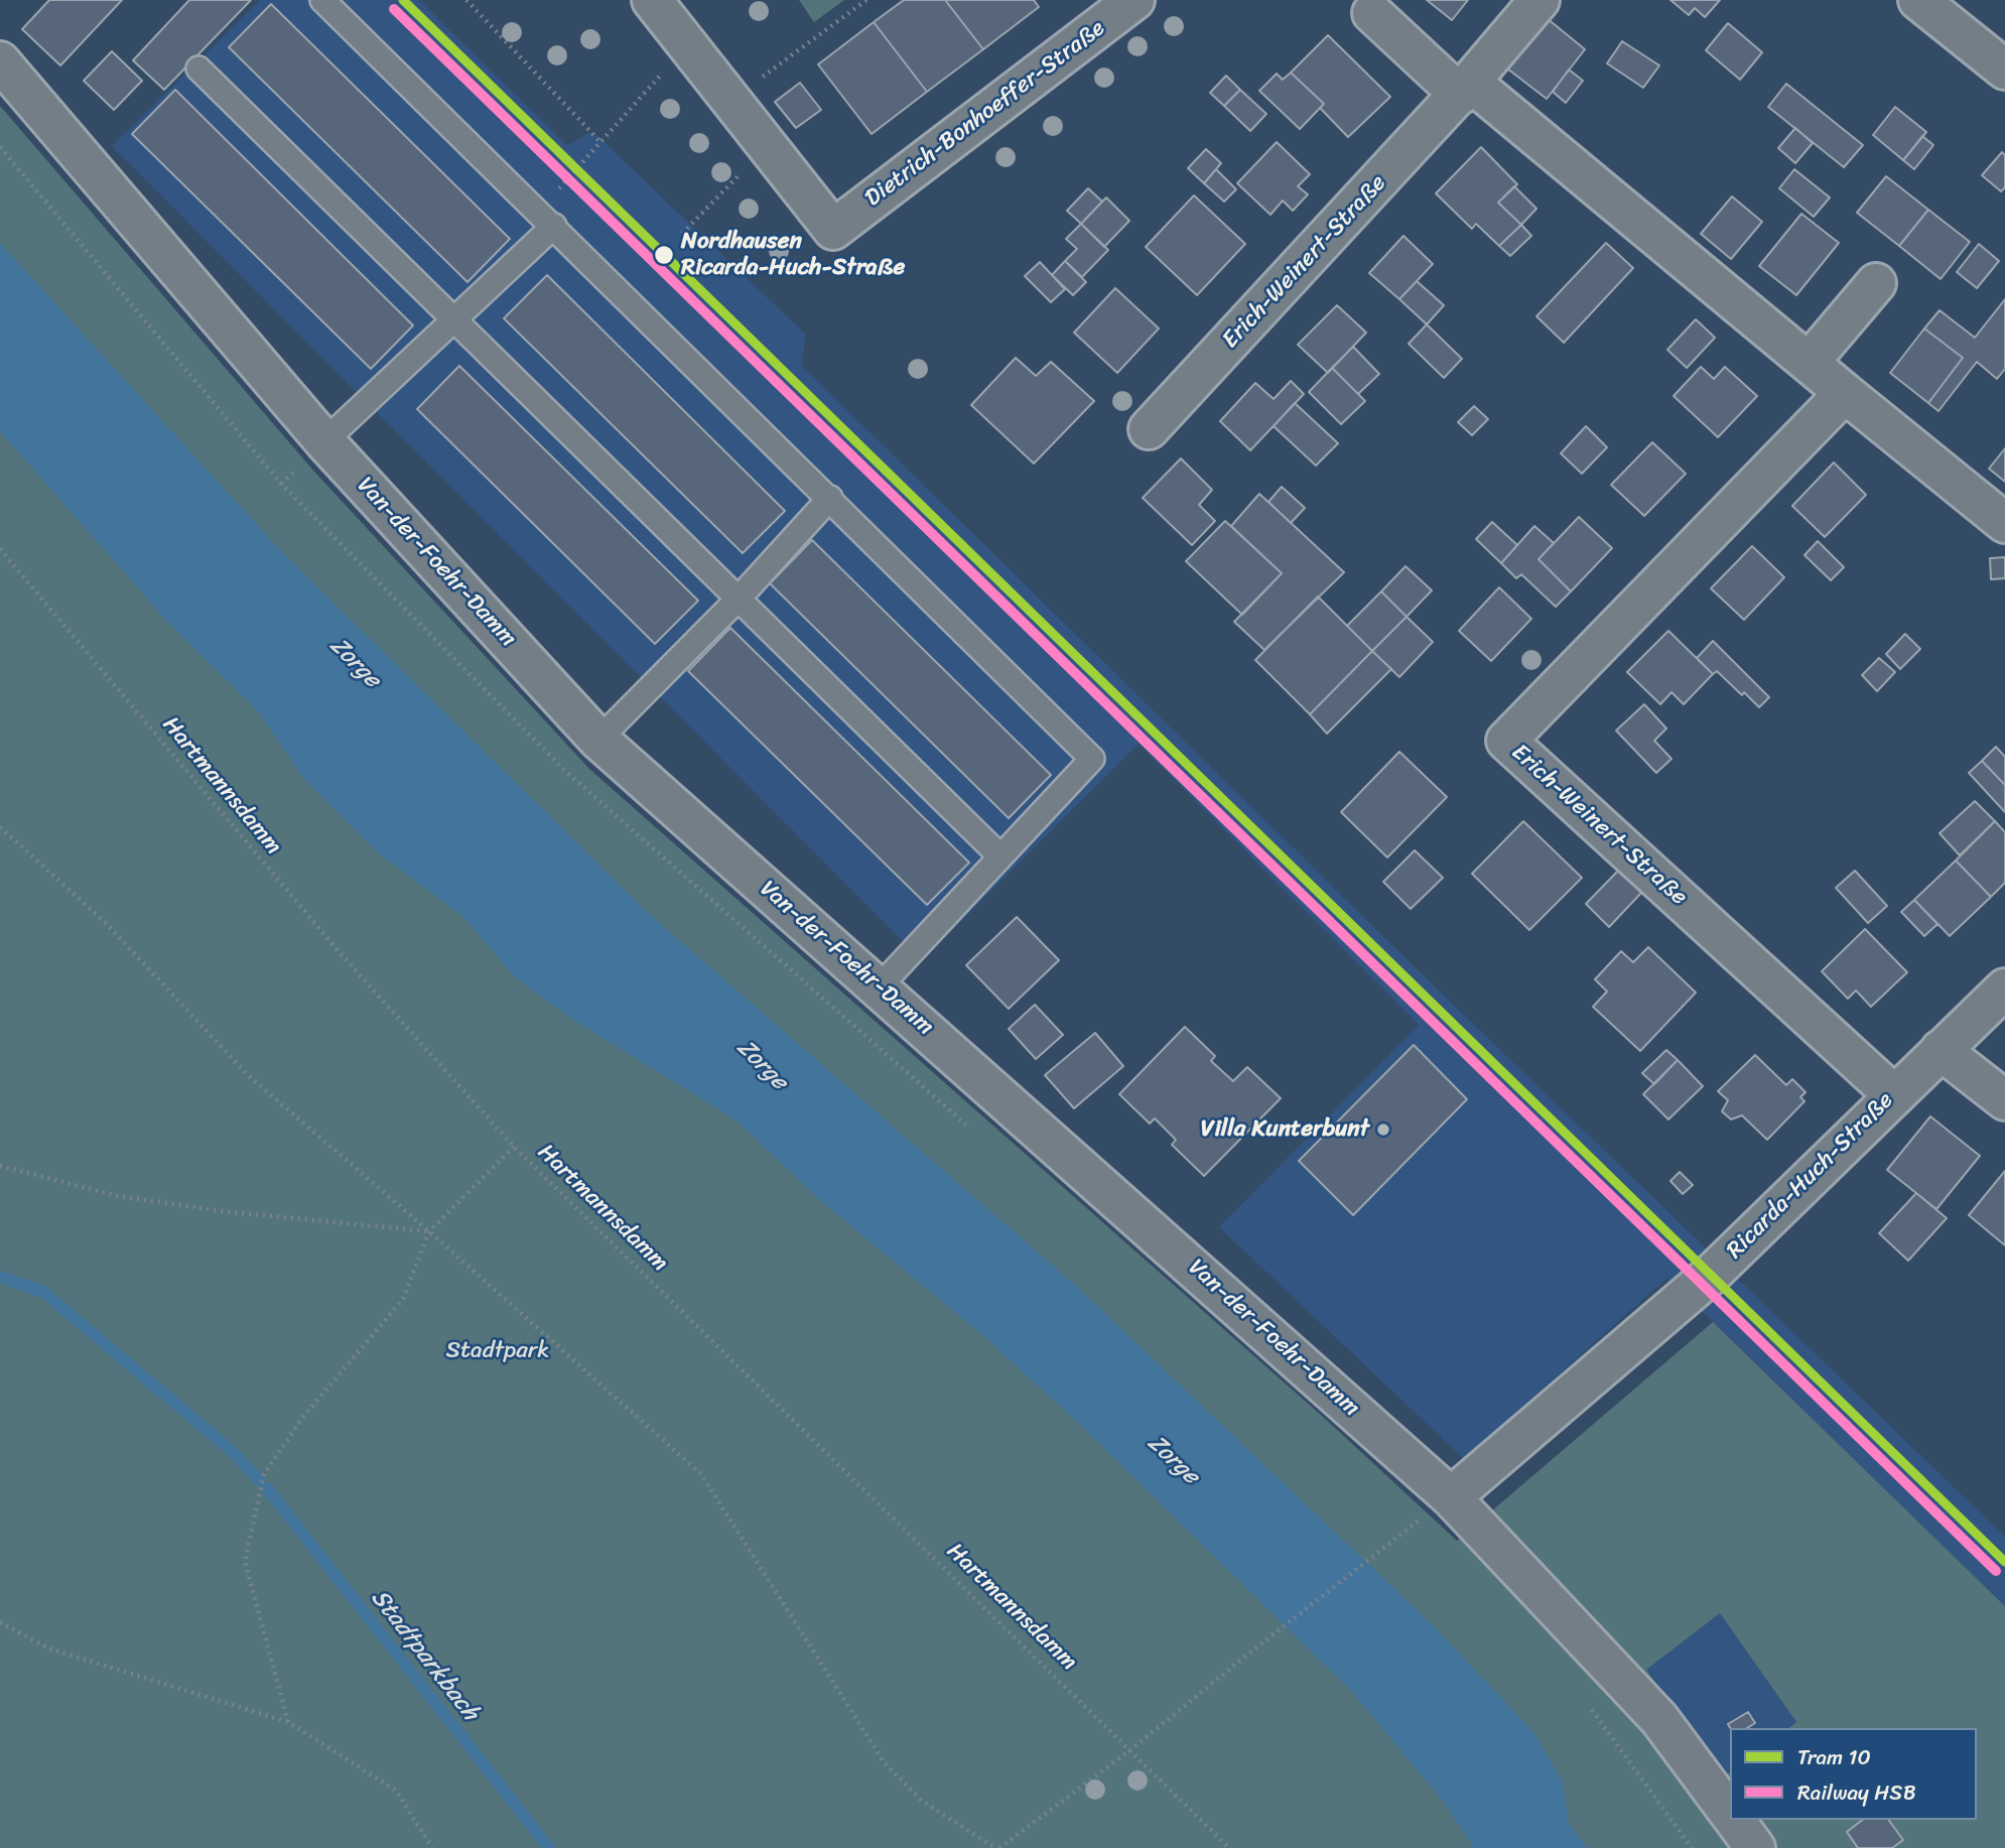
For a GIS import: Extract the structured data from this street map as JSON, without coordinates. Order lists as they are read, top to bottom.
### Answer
{
  "streets": {
    "street": [
      "Dietrich-Bonhoeffer-Straße",
      "Erich-Weinert-Straße",
      "Van-der-Foehr-Damm",
      "Ricarda-Huch-Straße"
    ],
    "path": ["Hartmannsdamm"]
  },
  "crossings": [
    ["Erich-Weinert-Straße", "Ricarda-Huch-Straße"],
    ["Van-der-Foehr-Damm", "Ricarda-Huch-Straße"]
  ],
  "water": ["Zorge", "Stadtparkbach"],
  "parks": ["Stadtpark"],
  "places": ["Nordhausen Ricarda-Huch-Straße", "Villa Kunterbunt"],
  "lines": ["tram line 10", "rail line HSB"],
  "legend": ["Tram 10", "Railway HSB"]
}
